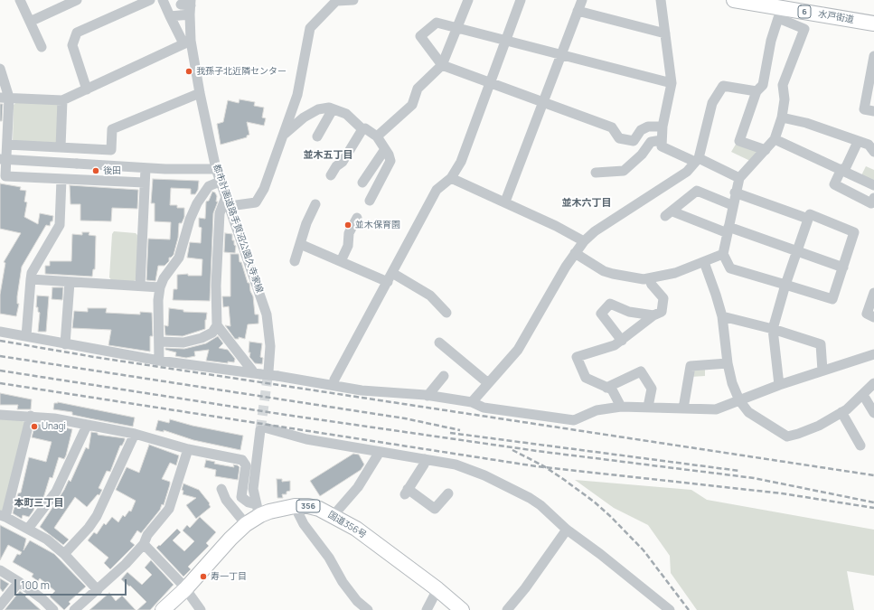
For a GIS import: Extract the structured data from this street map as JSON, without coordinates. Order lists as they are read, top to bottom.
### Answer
{
  "streets": {
    "highway": [
      "6",
      "水戸街道",
      "356",
      "国道356号"
    ],
    "street": ["都市計画道路手賀沼公園久寺家線"]
  },
  "districts": ["並木五丁目", "並木六丁目", "本町三丁目"],
  "places": [
    "我孫子北近隣センター",
    "後田",
    "並木保育園",
    "Unagi",
    "寿一丁目"
  ],
  "scale_bar": "100 m"
}
